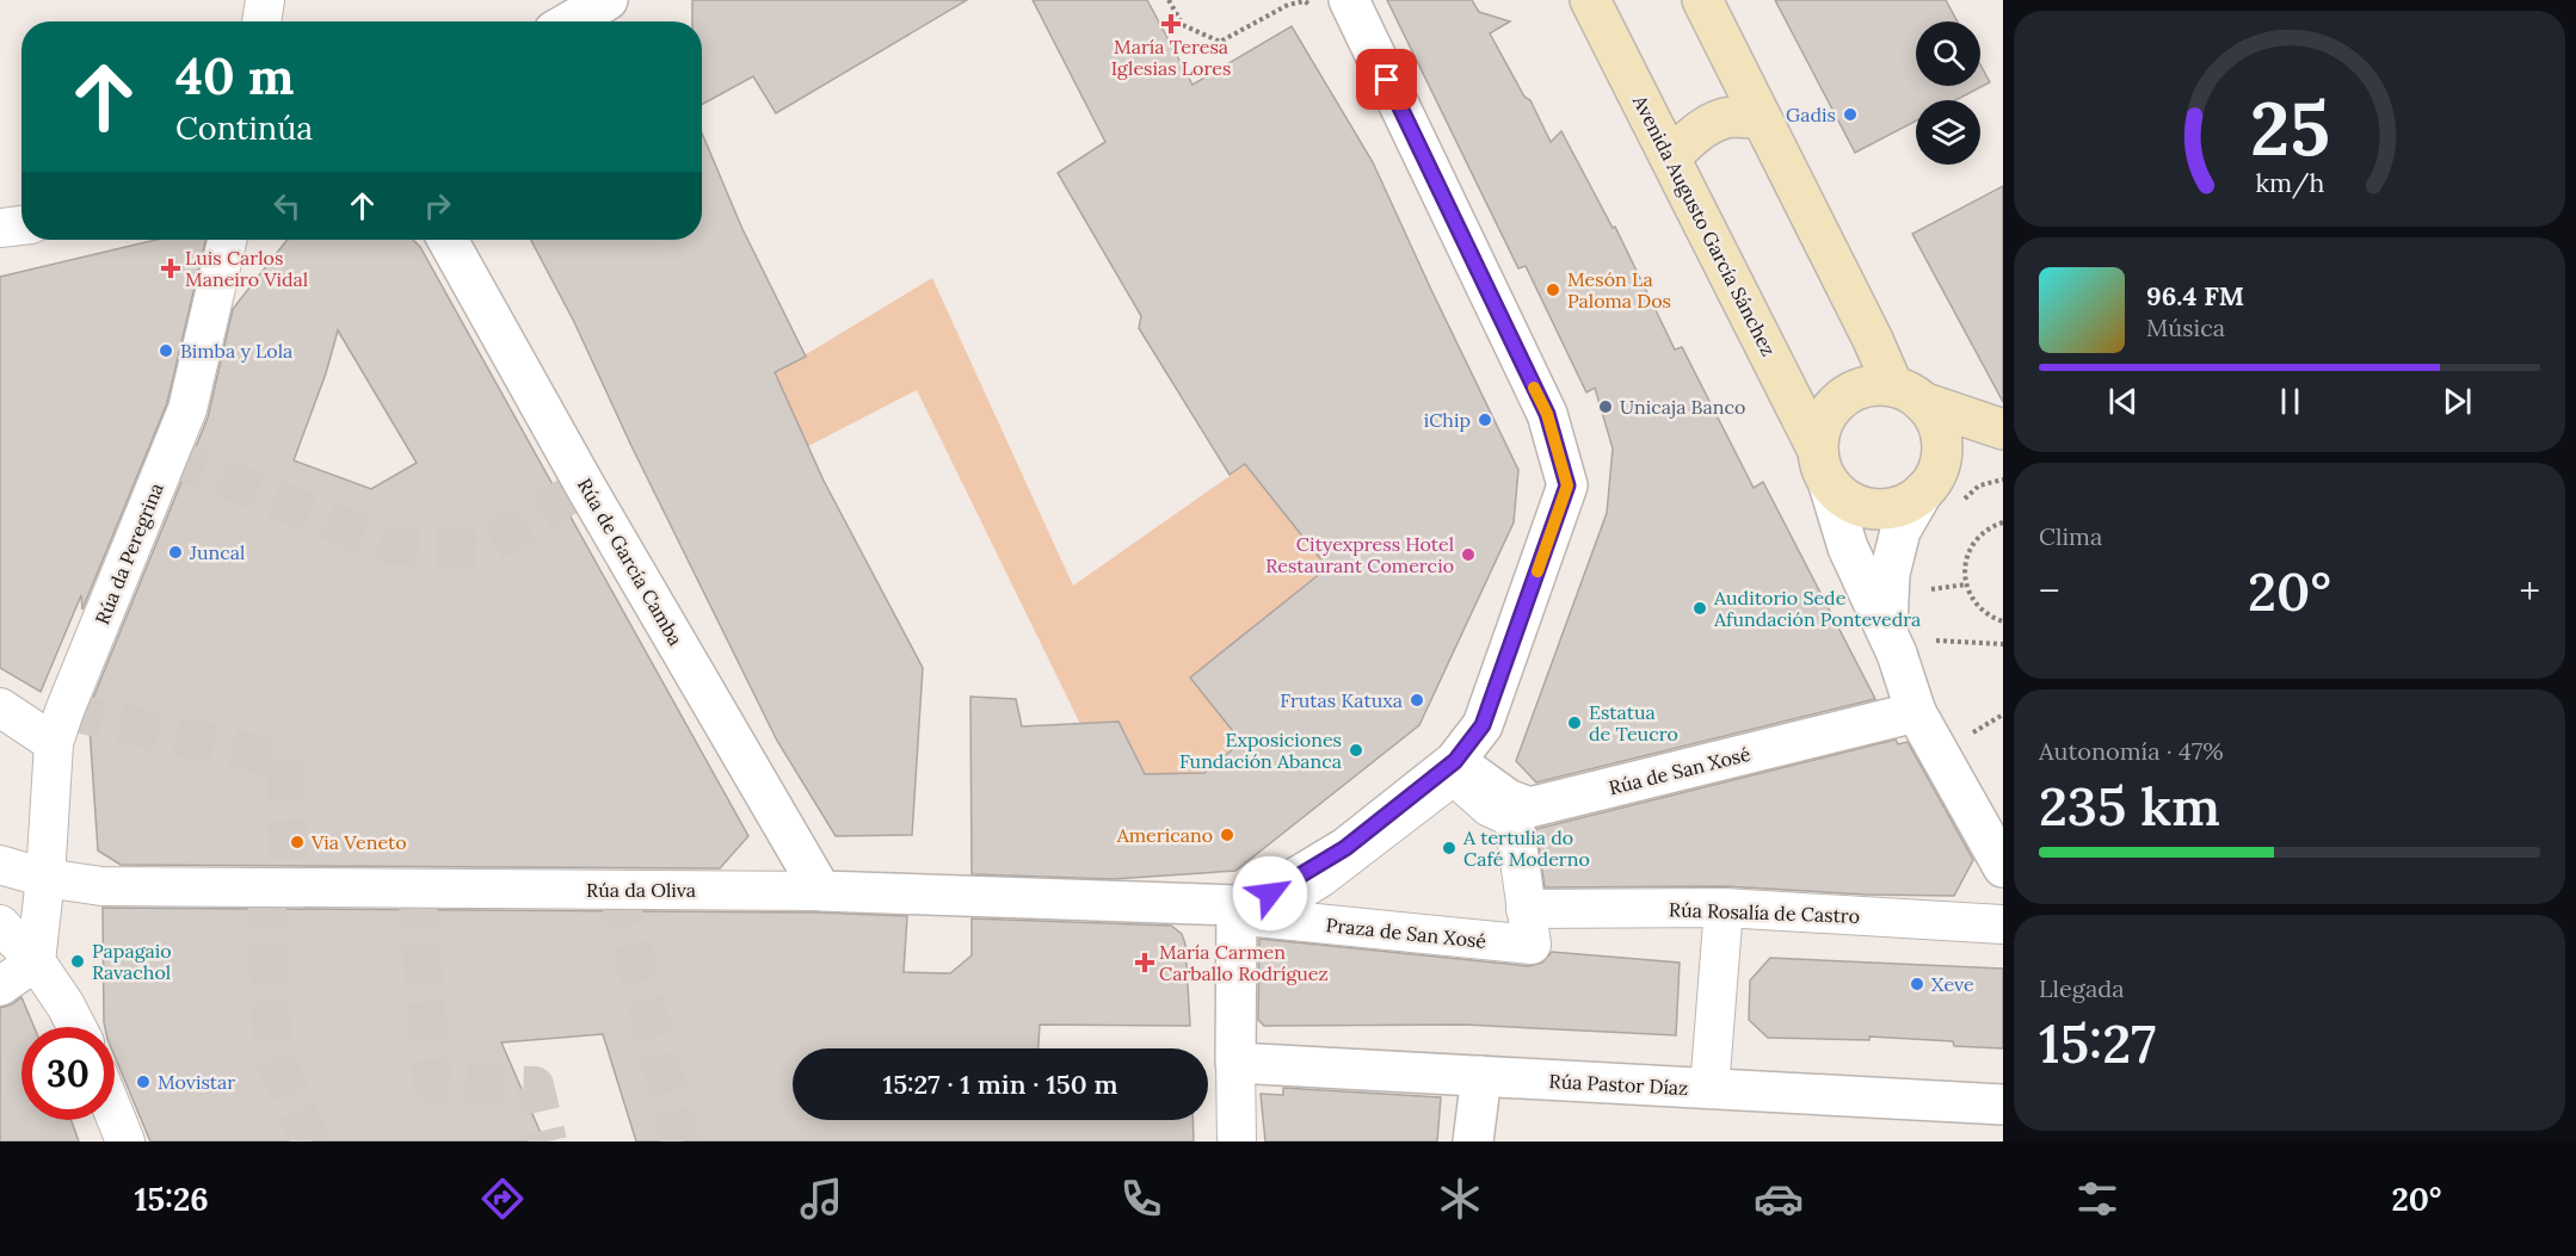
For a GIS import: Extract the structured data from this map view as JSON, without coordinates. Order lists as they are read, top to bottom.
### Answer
{
  "streets": {
    "main road": ["Avenida Augusto García Sánchez"],
    "street": [
      "Rúa da Peregrina",
      "Rúa de García Camba",
      "Rúa de San Xosé",
      "Rúa da Oliva",
      "Rúa Rosalía de Castro",
      "Praza de San Xosé",
      "Rúa Pastor Díaz"
    ]
  },
  "crossings": [
    ["Avenida Augusto García Sánchez", "Rúa de San Xosé"],
    ["Rúa da Peregrina", "Rúa da Oliva"],
    ["Rúa de García Camba", "Rúa da Oliva"],
    ["Rúa Rosalía de Castro", "Praza de San Xosé"]
  ],
  "places": {
    "health": ["María Teresa Iglesias Lores", "Luis Carlos Maneiro Vidal", "María Carmen Carballo Rodríguez"],
    "other": [
      "Gadis",
      "Mesón La Paloma Dos",
      "Bimba y Lola",
      "Unicaja Banco",
      "iChip",
      "Juncal",
      "Cityexpress Hotel Restaurant Comercio",
      "Auditorio Sede Afundación Pontevedra",
      "Frutas Katuxa",
      "Estatua de Teucro",
      "Exposiciones Fundación Abanca",
      "Americano",
      "Via Veneto",
      "A tertulia do Café Moderno",
      "Papagaio Ravachol",
      "Xeve",
      "Movistar"
    ]
  },
  "page": {
    "turn": ["40 m", "Continúa"],
    "song": ["96.4 FM", "Música"],
    "tile": [
      "Clima",
      ["Autonomía · 47%", "235 km"],
      ["Llegada", "15:27"]
    ],
    "heat": ["−", "20°", "+"],
    "limit": "30",
    "trip": "15:27 · 1 min · 150 m",
    "tabs": ["15:26", "20°"],
    "gauge": ["25", "km/h"]
  }
}
